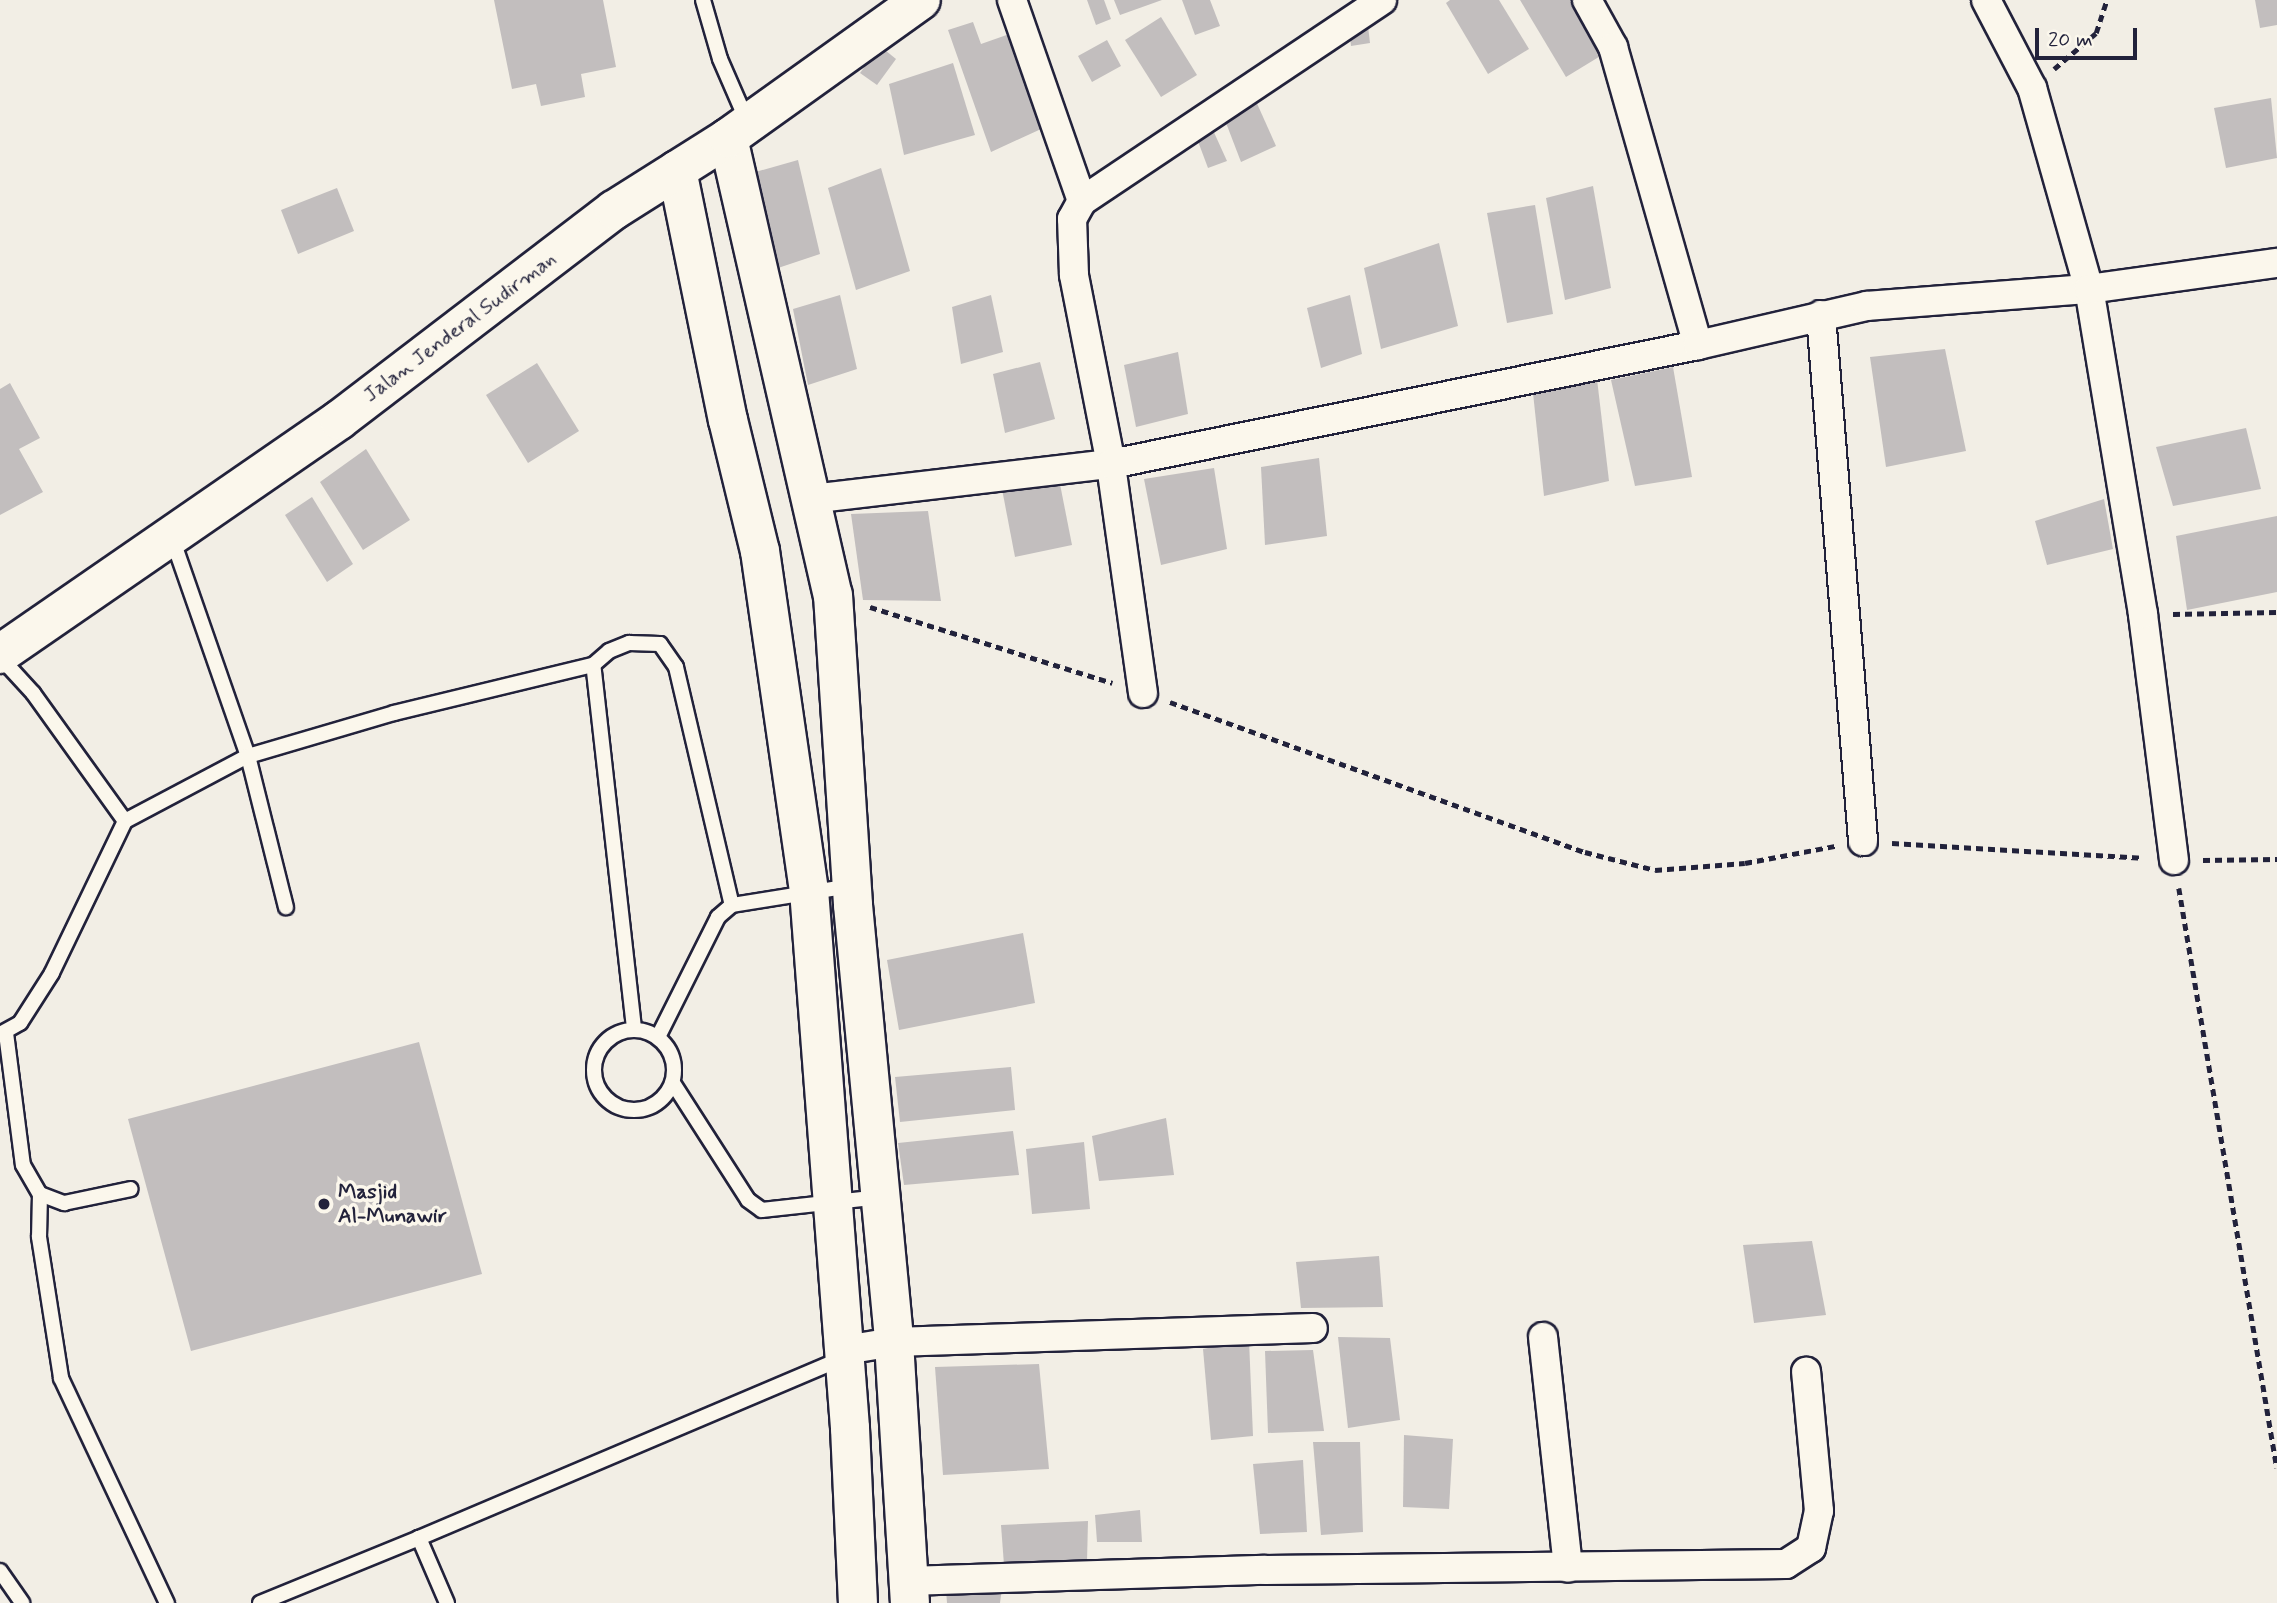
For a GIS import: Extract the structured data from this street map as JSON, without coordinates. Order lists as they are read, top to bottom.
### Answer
{
  "streets": {
    "main road": ["Jalan Jenderal Sudirman"]
  },
  "places": ["Masjid Al-Munawir"],
  "scale_bar": "20 m"
}
